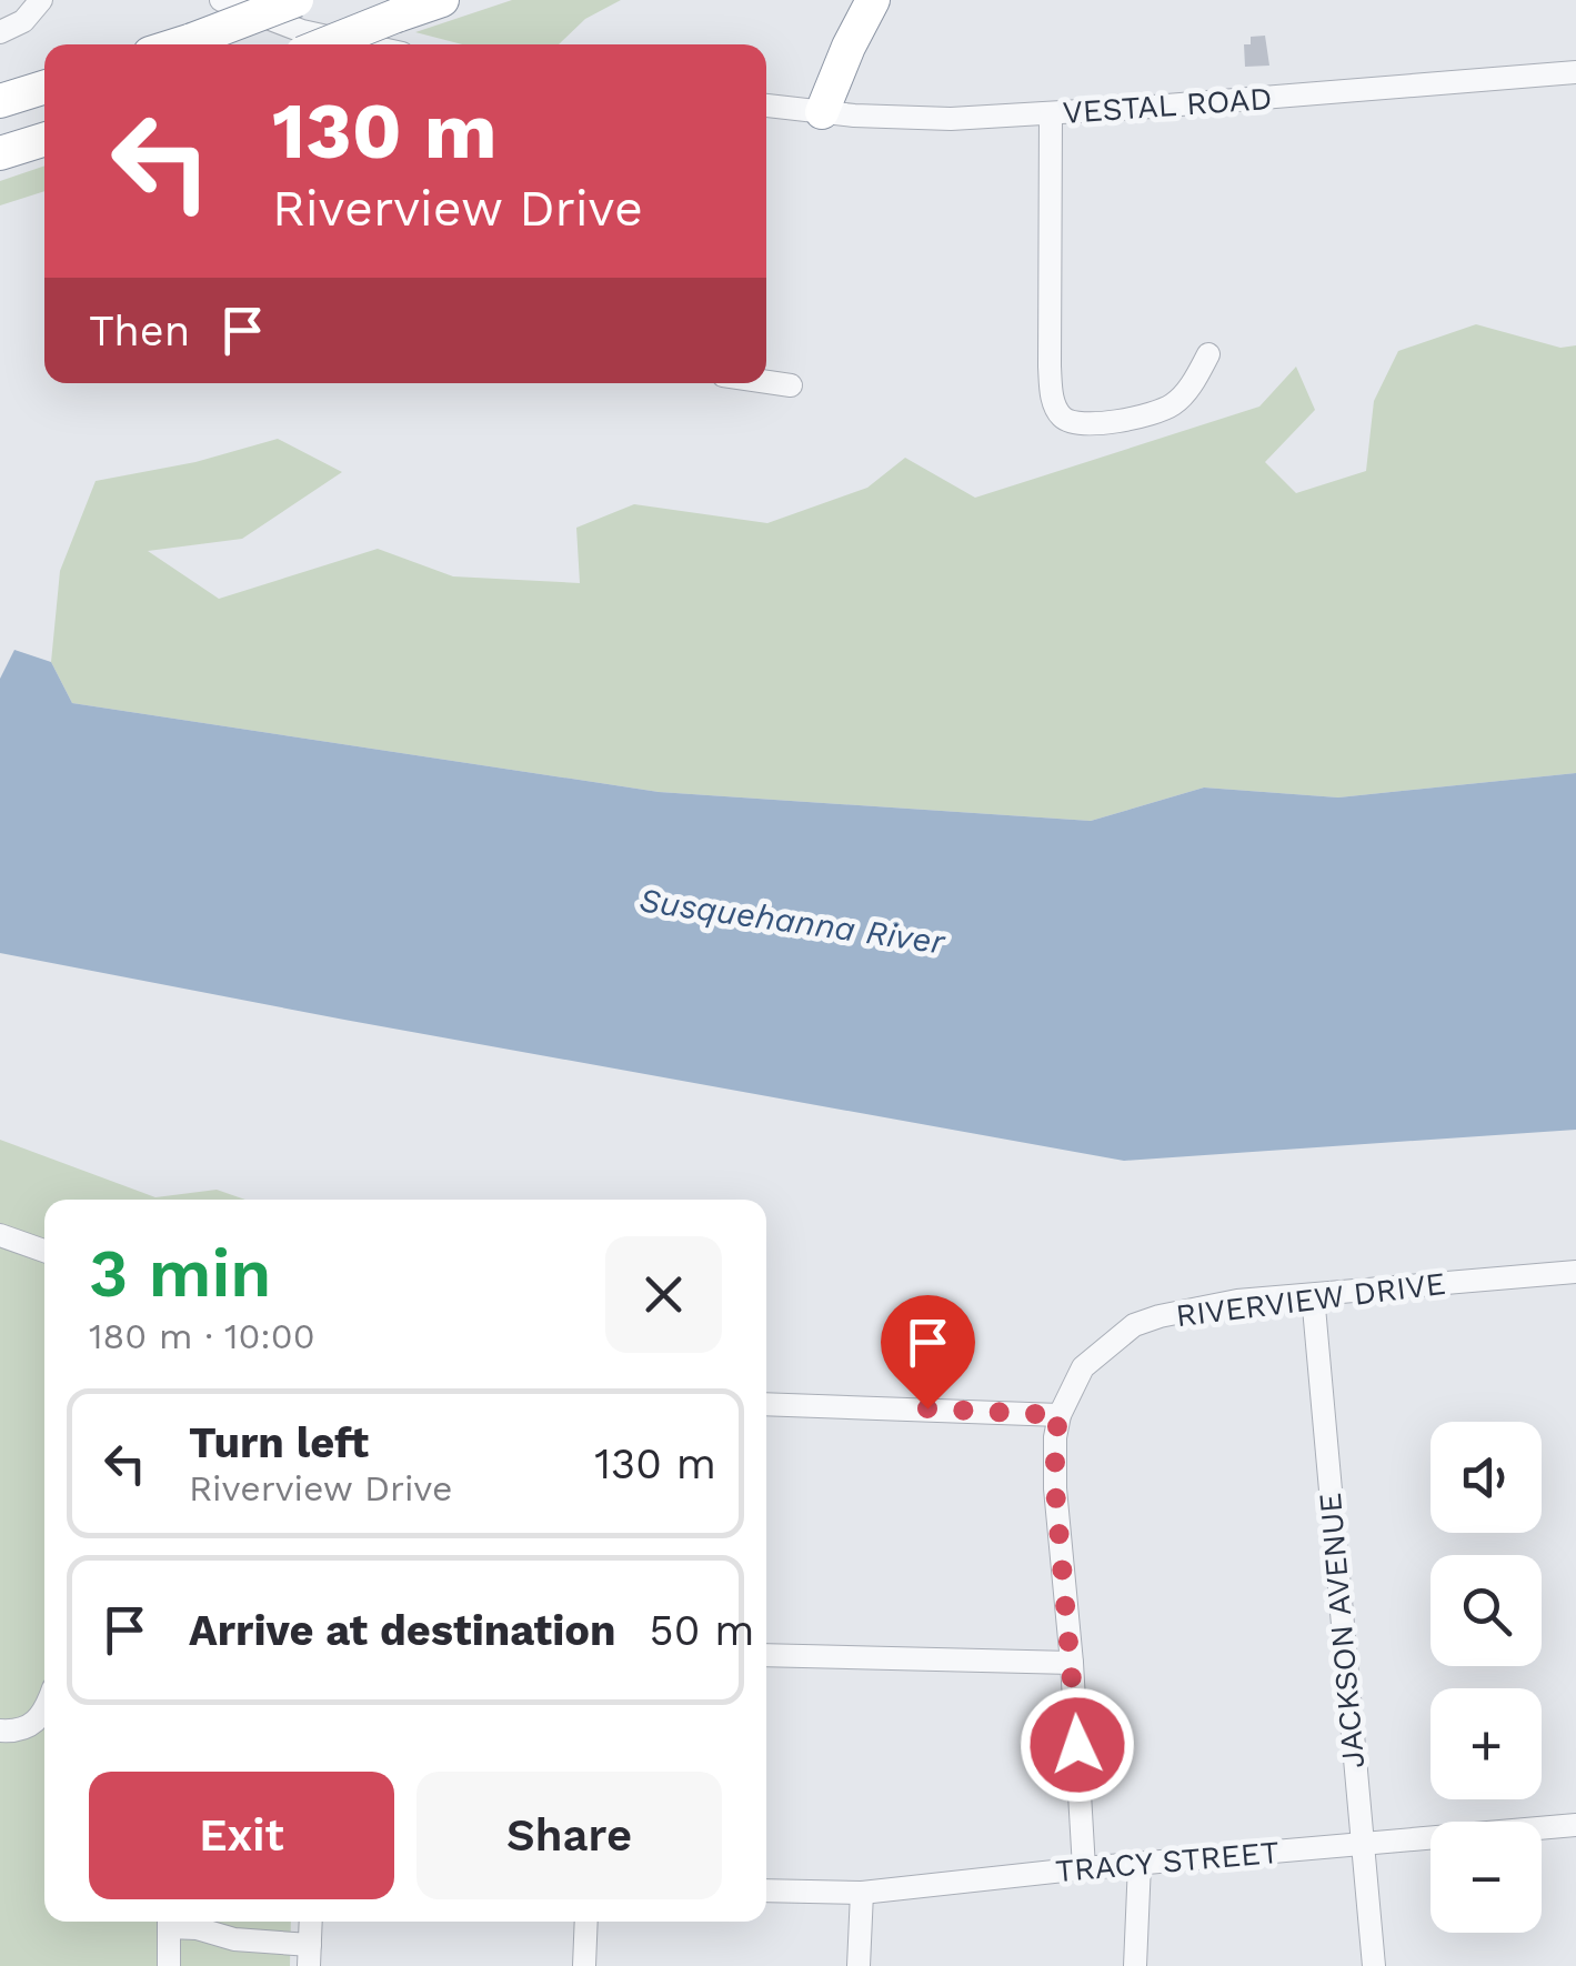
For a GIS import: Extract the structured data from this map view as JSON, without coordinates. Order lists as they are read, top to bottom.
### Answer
{
  "streets": {
    "street": [
      "VESTAL ROAD",
      "RIVERVIEW DRIVE",
      "JACKSON AVENUE",
      "TRACY STREET"
    ]
  },
  "crossings": [
    ["RIVERVIEW DRIVE", "JACKSON AVENUE"],
    ["JACKSON AVENUE", "TRACY STREET"]
  ],
  "water": ["Susquehanna River"],
  "page": {
    "turn": ["130 m", "Riverview Drive"],
    "then": "Then",
    "heading": ["3 min", "180 m · 10:00"],
    "list": [
      {
        "name": "Turn left",
        "note": "Riverview Drive",
        "value": "130 m"
      },
      {
        "name": "Arrive at destination",
        "value": "50 m"
      }
    ],
    "map_buttons": ["+", "−"],
    "buttons": ["Exit", "Share"]
  }
}
